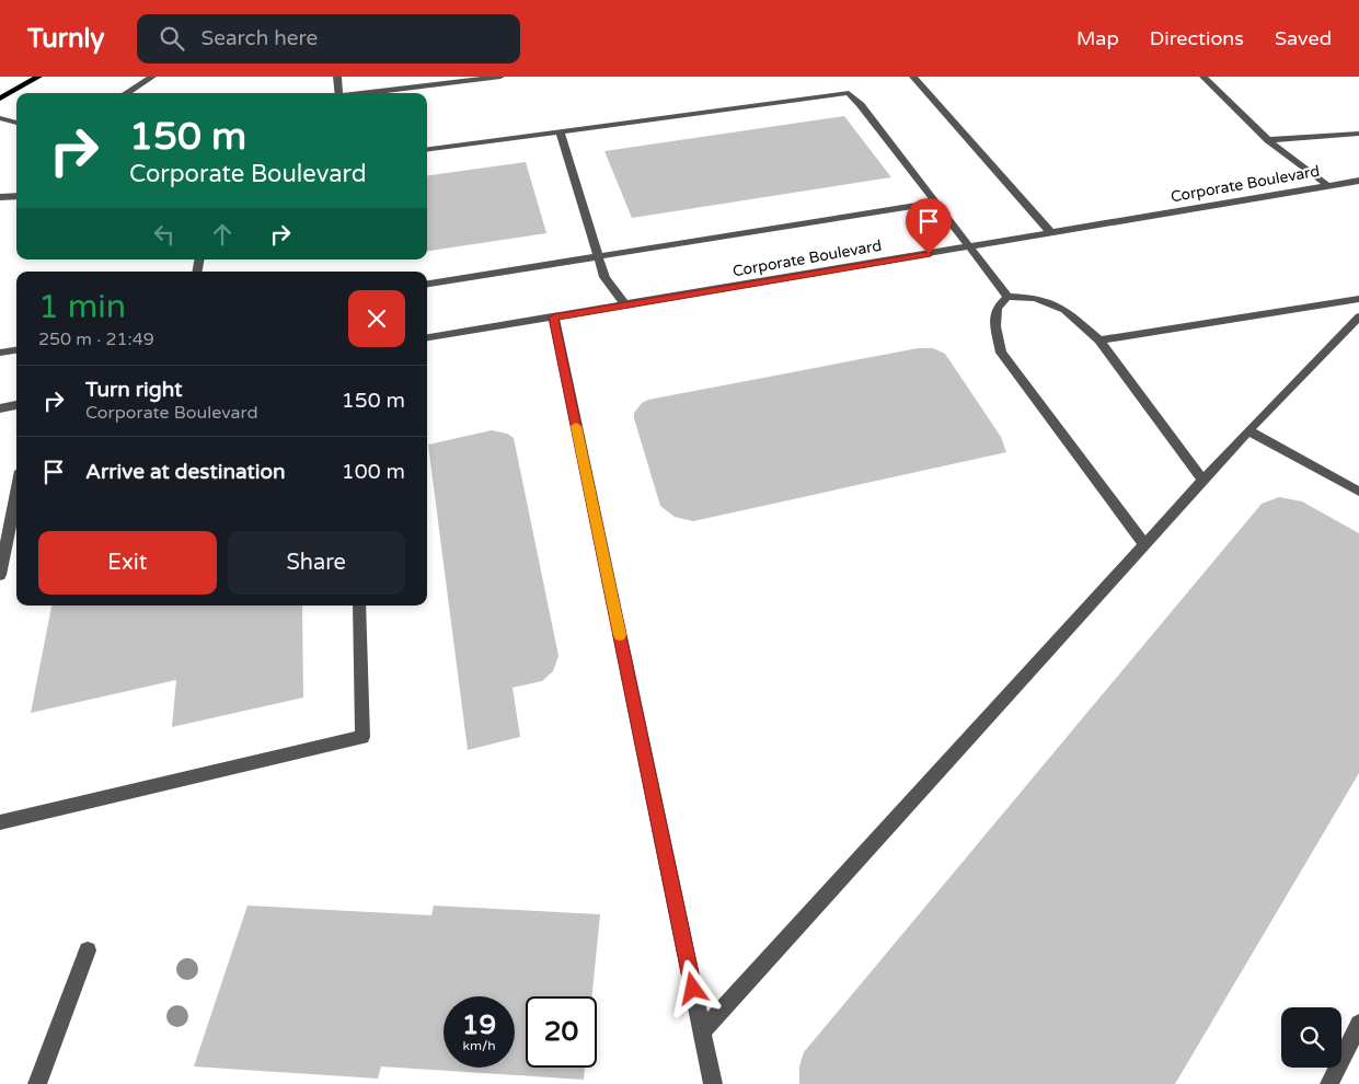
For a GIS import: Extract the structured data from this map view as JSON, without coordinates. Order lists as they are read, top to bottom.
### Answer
{
  "streets": {
    "street": ["Corporate Boulevard"]
  },
  "page": {
    "header": "Turnly",
    "search": "Search here",
    "nav": ["Map", "Directions", "Saved"],
    "turn": ["150 m", "Corporate Boulevard"],
    "heading": ["1 min", "250 m · 21:49"],
    "list": [
      {
        "name": "Turn right",
        "note": "Corporate Boulevard",
        "value": "150 m"
      },
      {
        "name": "Arrive at destination",
        "value": "100 m"
      }
    ],
    "buttons": ["Exit", "Share"],
    "speed": "19 km/h",
    "limit": "20"
  }
}
